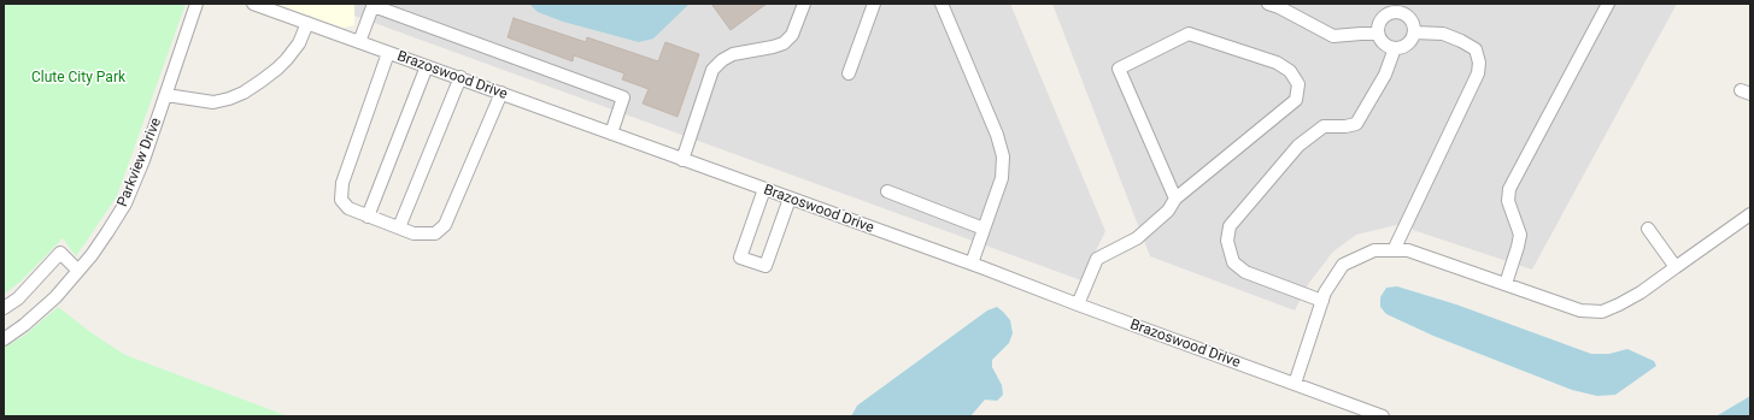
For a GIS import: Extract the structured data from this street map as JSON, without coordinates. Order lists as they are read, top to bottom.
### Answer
{
  "streets": {
    "street": ["Brazoswood Drive", "Parkview Drive"]
  },
  "parks": ["Clute City Park"]
}
